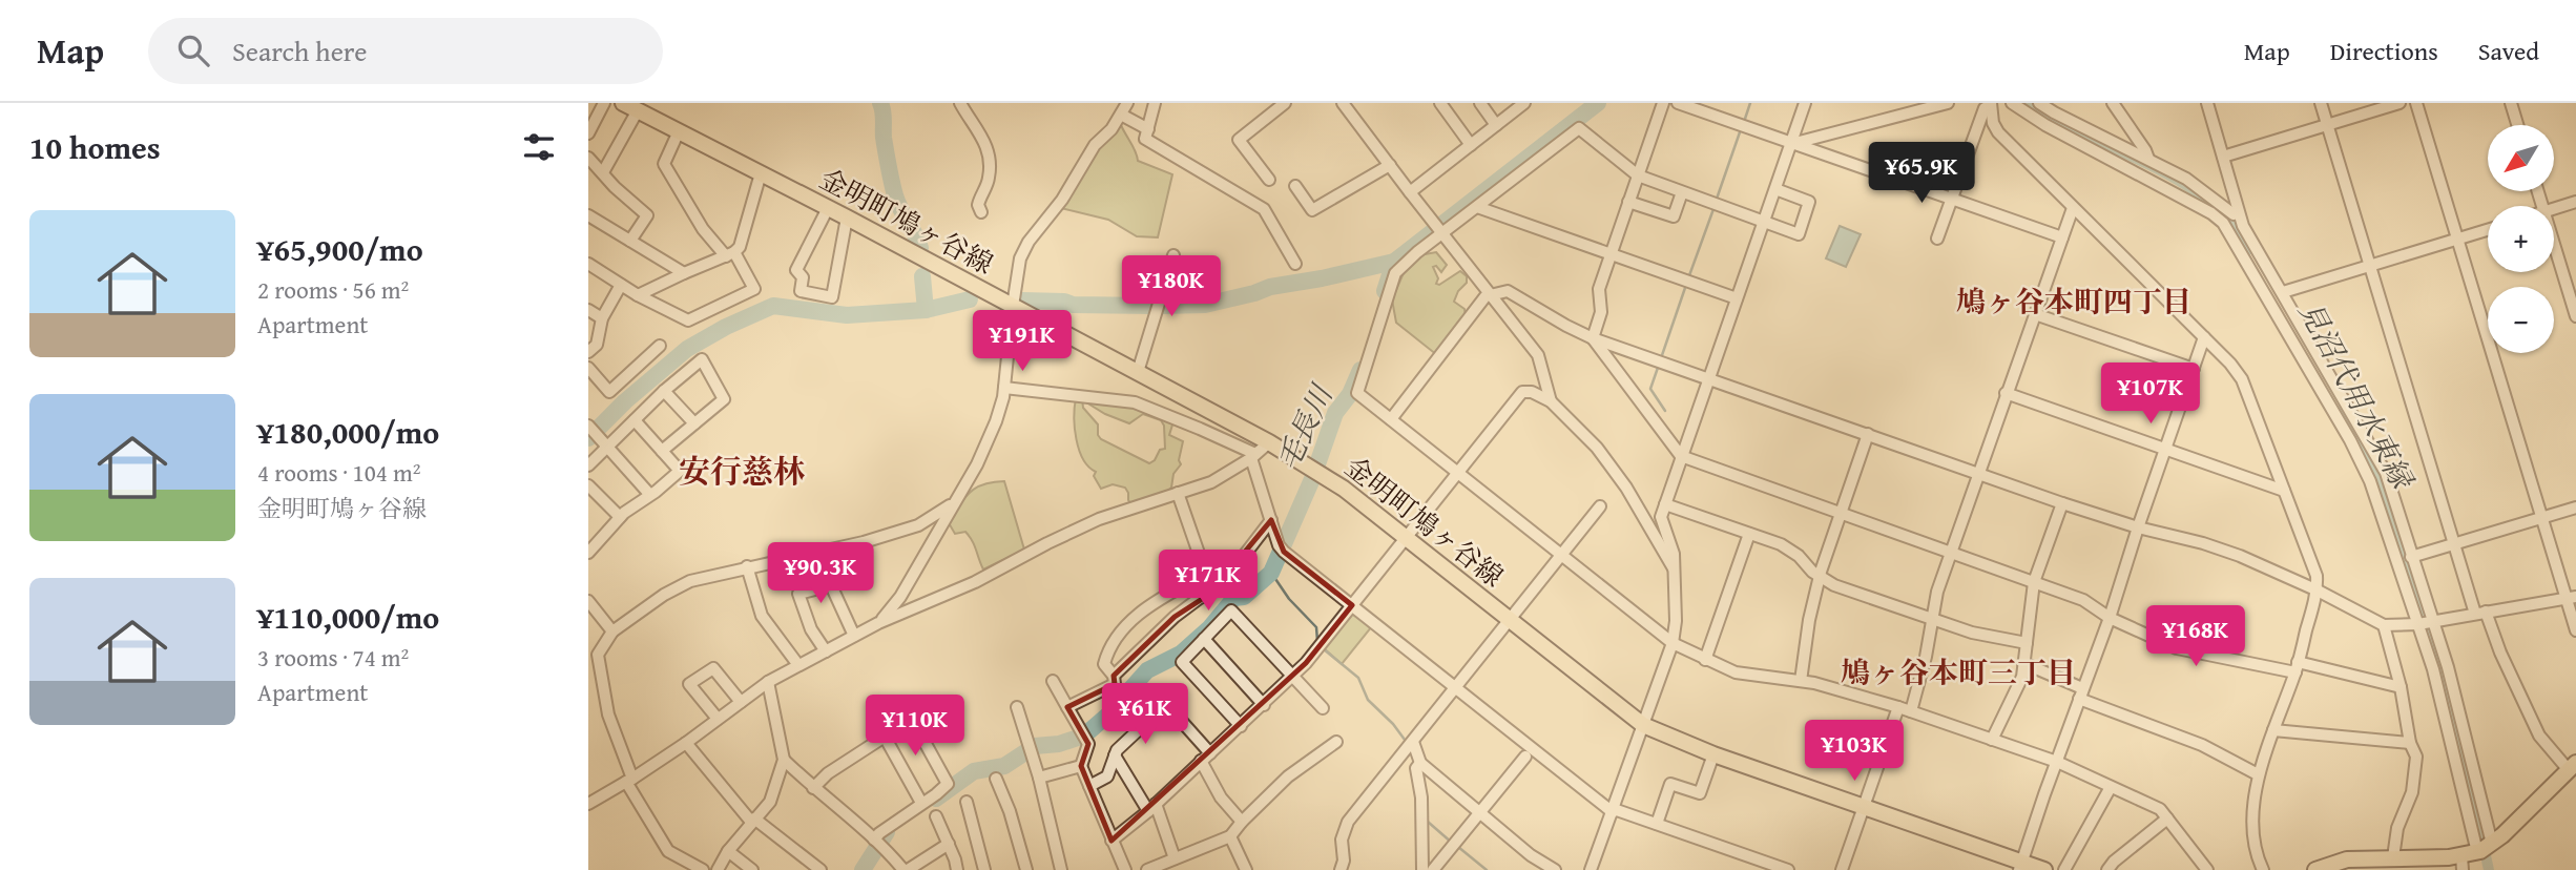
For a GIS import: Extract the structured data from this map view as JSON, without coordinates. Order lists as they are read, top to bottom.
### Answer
{
  "streets": {
    "main road": ["金明町鳩ヶ谷線"]
  },
  "districts": ["鳩ヶ谷本町四丁目", "安行慈林", "鳩ヶ谷本町三丁目"],
  "water": ["見沼代用水東縁", "毛長川"],
  "north": "bottom left",
  "page": {
    "header": "Map",
    "search": "Search here",
    "nav": ["Map", "Directions", "Saved"],
    "heading": "10 homes",
    "map_buttons": ["+", "−"],
    "price": [
      "¥65.9K",
      "¥180K",
      "¥191K",
      "¥107K",
      "¥90.3K",
      "¥171K",
      "¥168K",
      "¥61K",
      "¥110K",
      "¥103K"
    ],
    "list": [
      {
        "name": "¥65,900/mo",
        "note": "2 rooms · 56 m² · Apartment"
      },
      {
        "name": "¥180,000/mo",
        "note": "4 rooms · 104 m² · 金明町鳩ヶ谷線"
      },
      {
        "name": "¥110,000/mo",
        "note": "3 rooms · 74 m² · Apartment"
      }
    ]
  }
}
